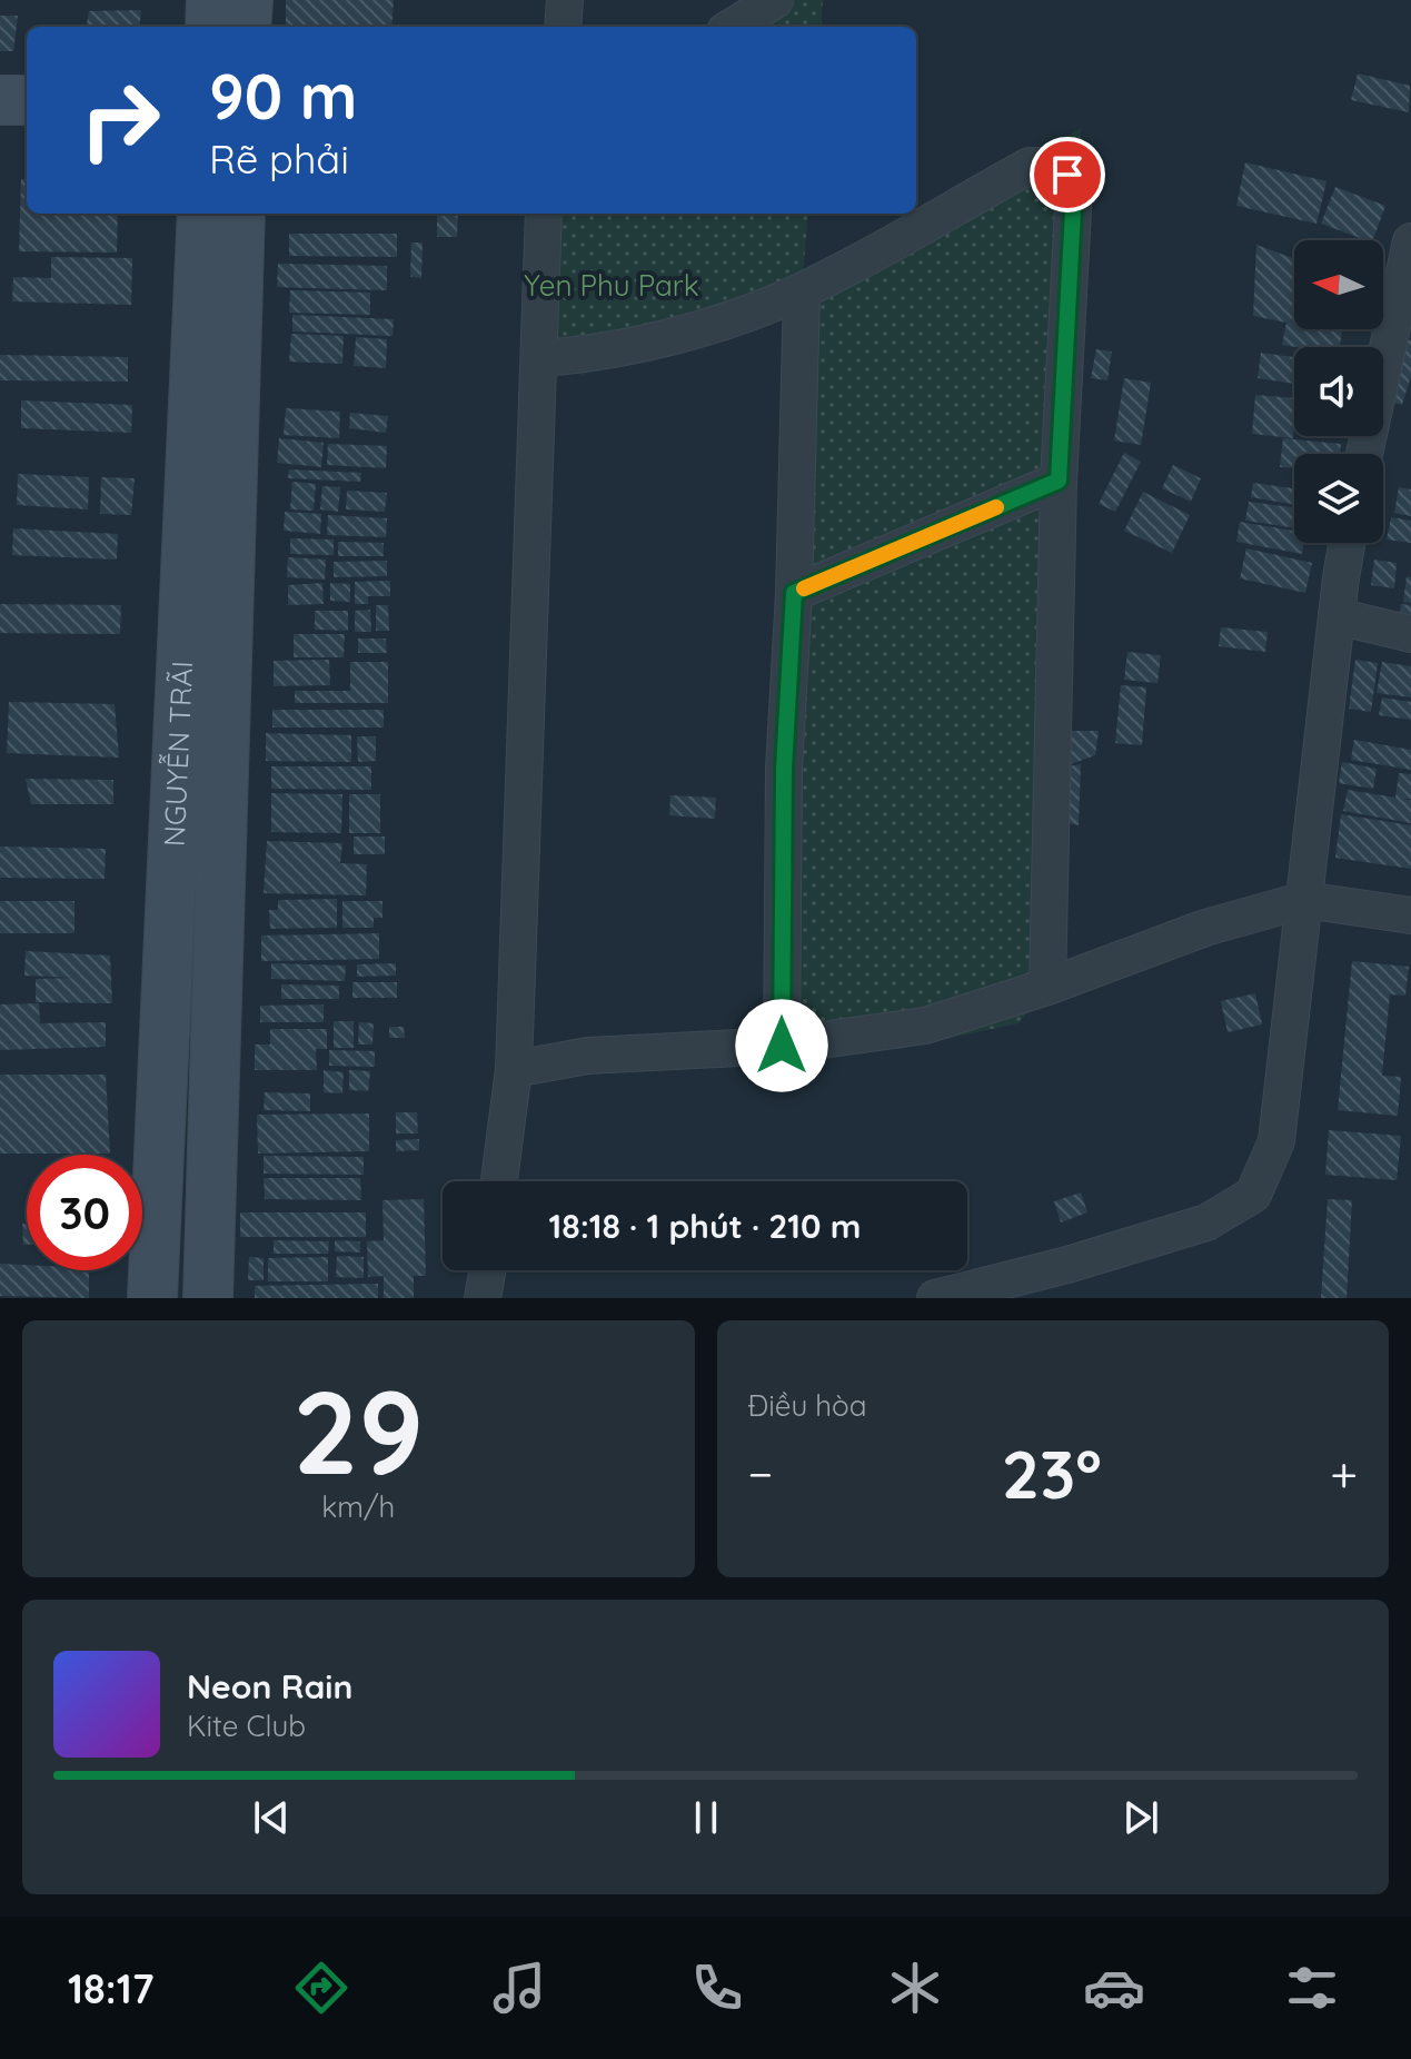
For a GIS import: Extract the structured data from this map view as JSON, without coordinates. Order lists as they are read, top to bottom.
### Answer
{
  "streets": {
    "main road": ["NGUYỄN TRÃI"]
  },
  "parks": ["Yen Phu Park"],
  "north": "left",
  "page": {
    "turn": ["90 m", "Rẽ phải"],
    "limit": "30",
    "trip": "18:18 · 1 phút · 210 m",
    "tile": [
      ["29", "km/h"],
      "Điều hòa"
    ],
    "heat": ["−", "23°", "+"],
    "song": ["Neon Rain", "Kite Club"],
    "tabs": "18:17"
  }
}
